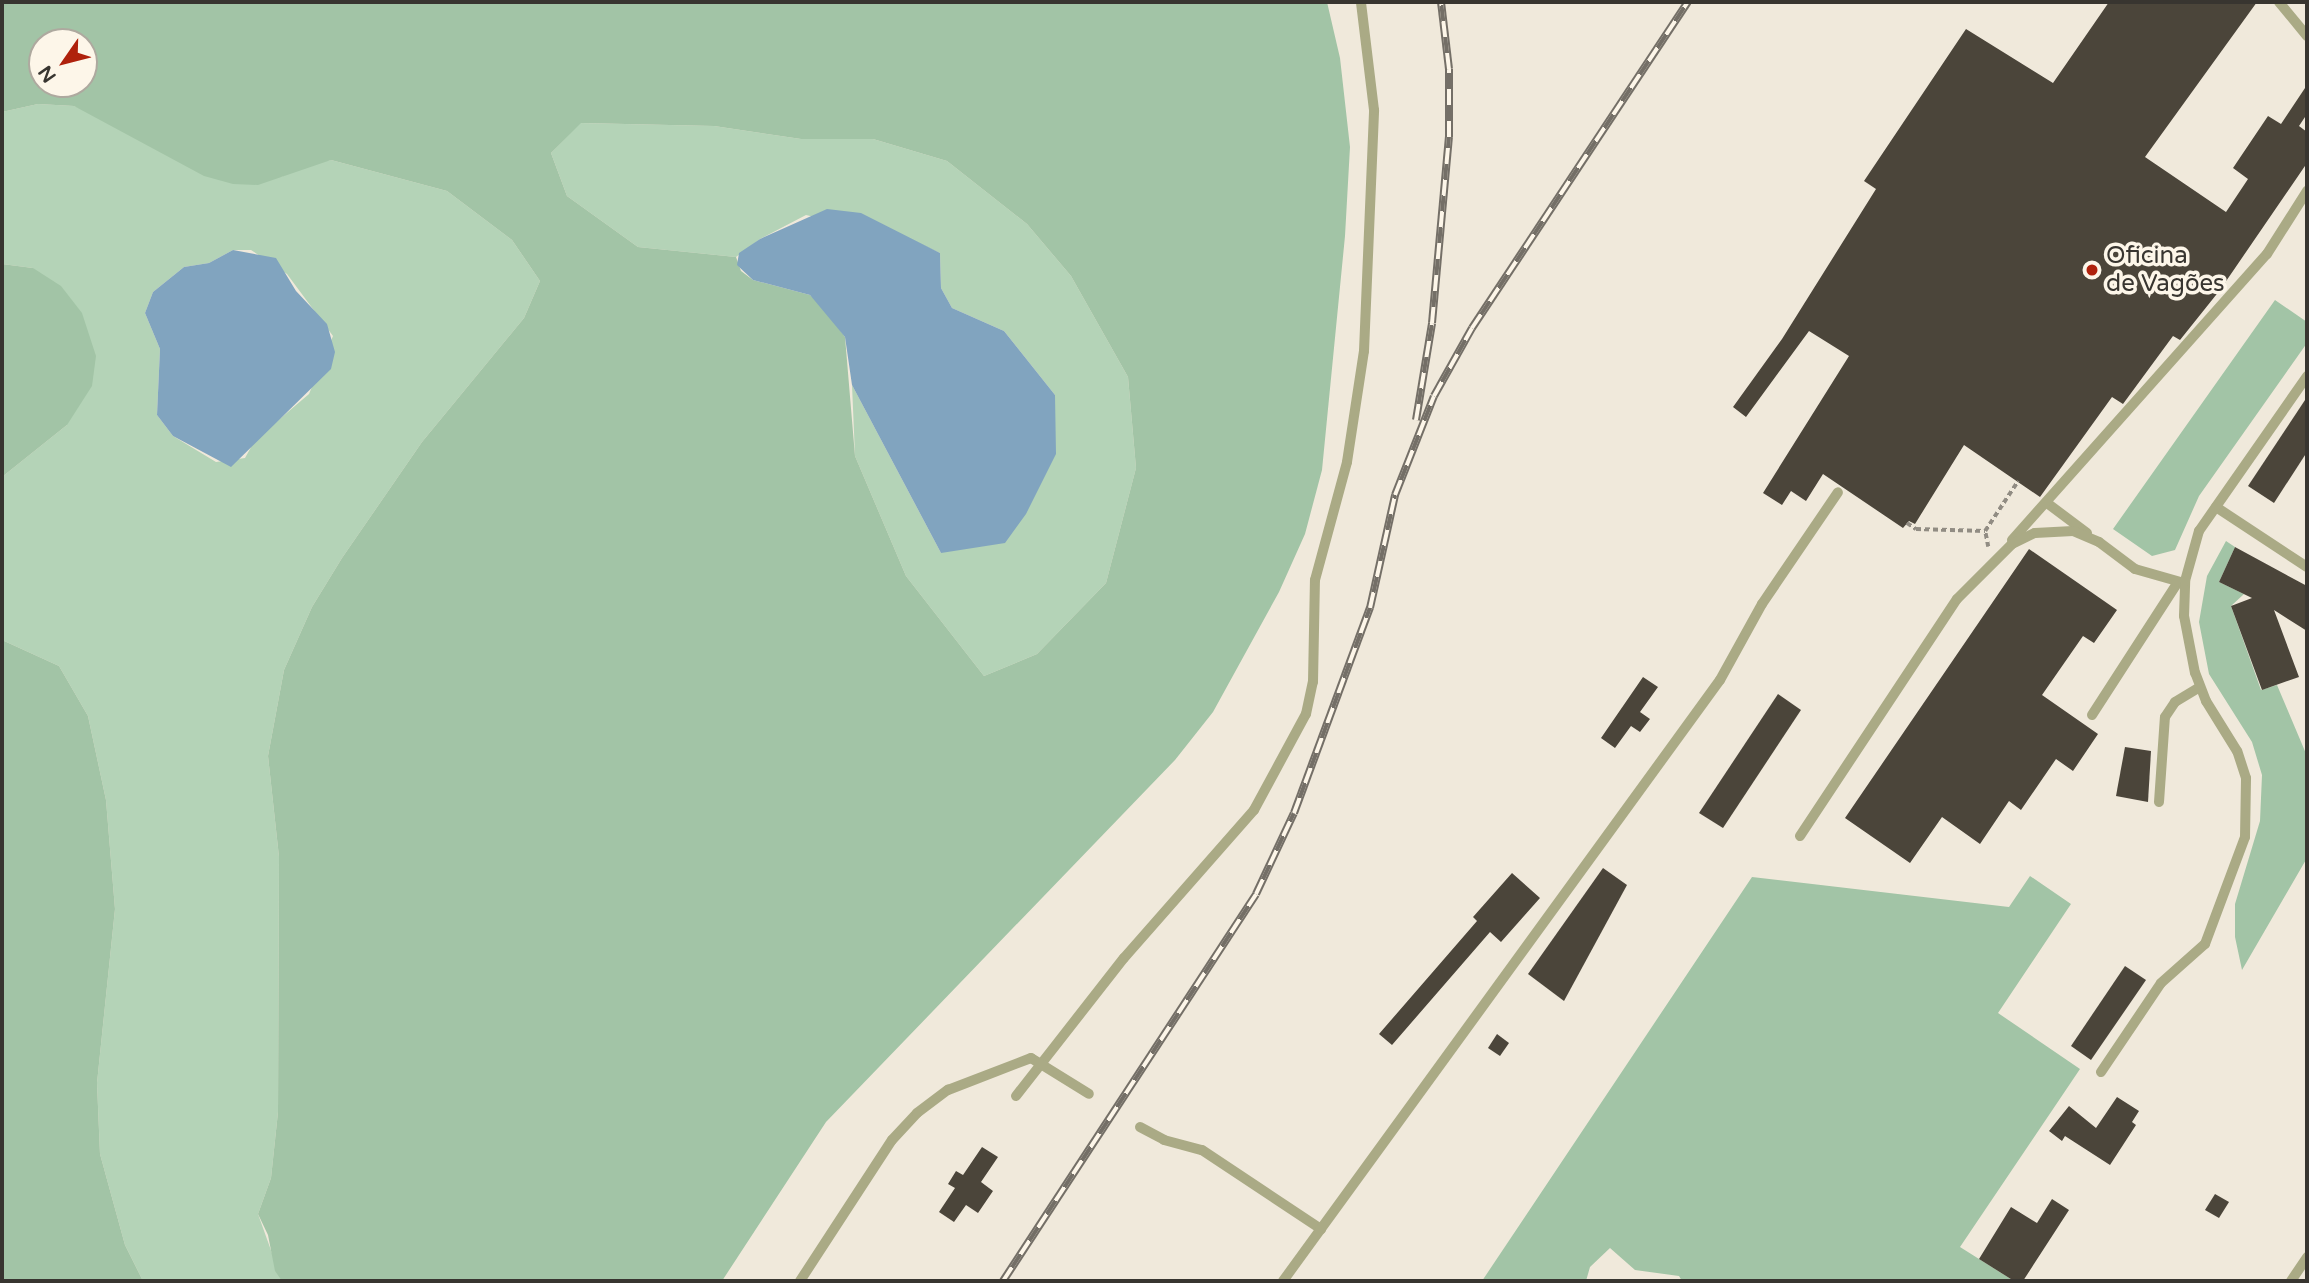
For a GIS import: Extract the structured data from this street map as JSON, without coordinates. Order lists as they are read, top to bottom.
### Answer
{
  "places": ["Oficina de Vagões"],
  "north": "bottom left"
}
